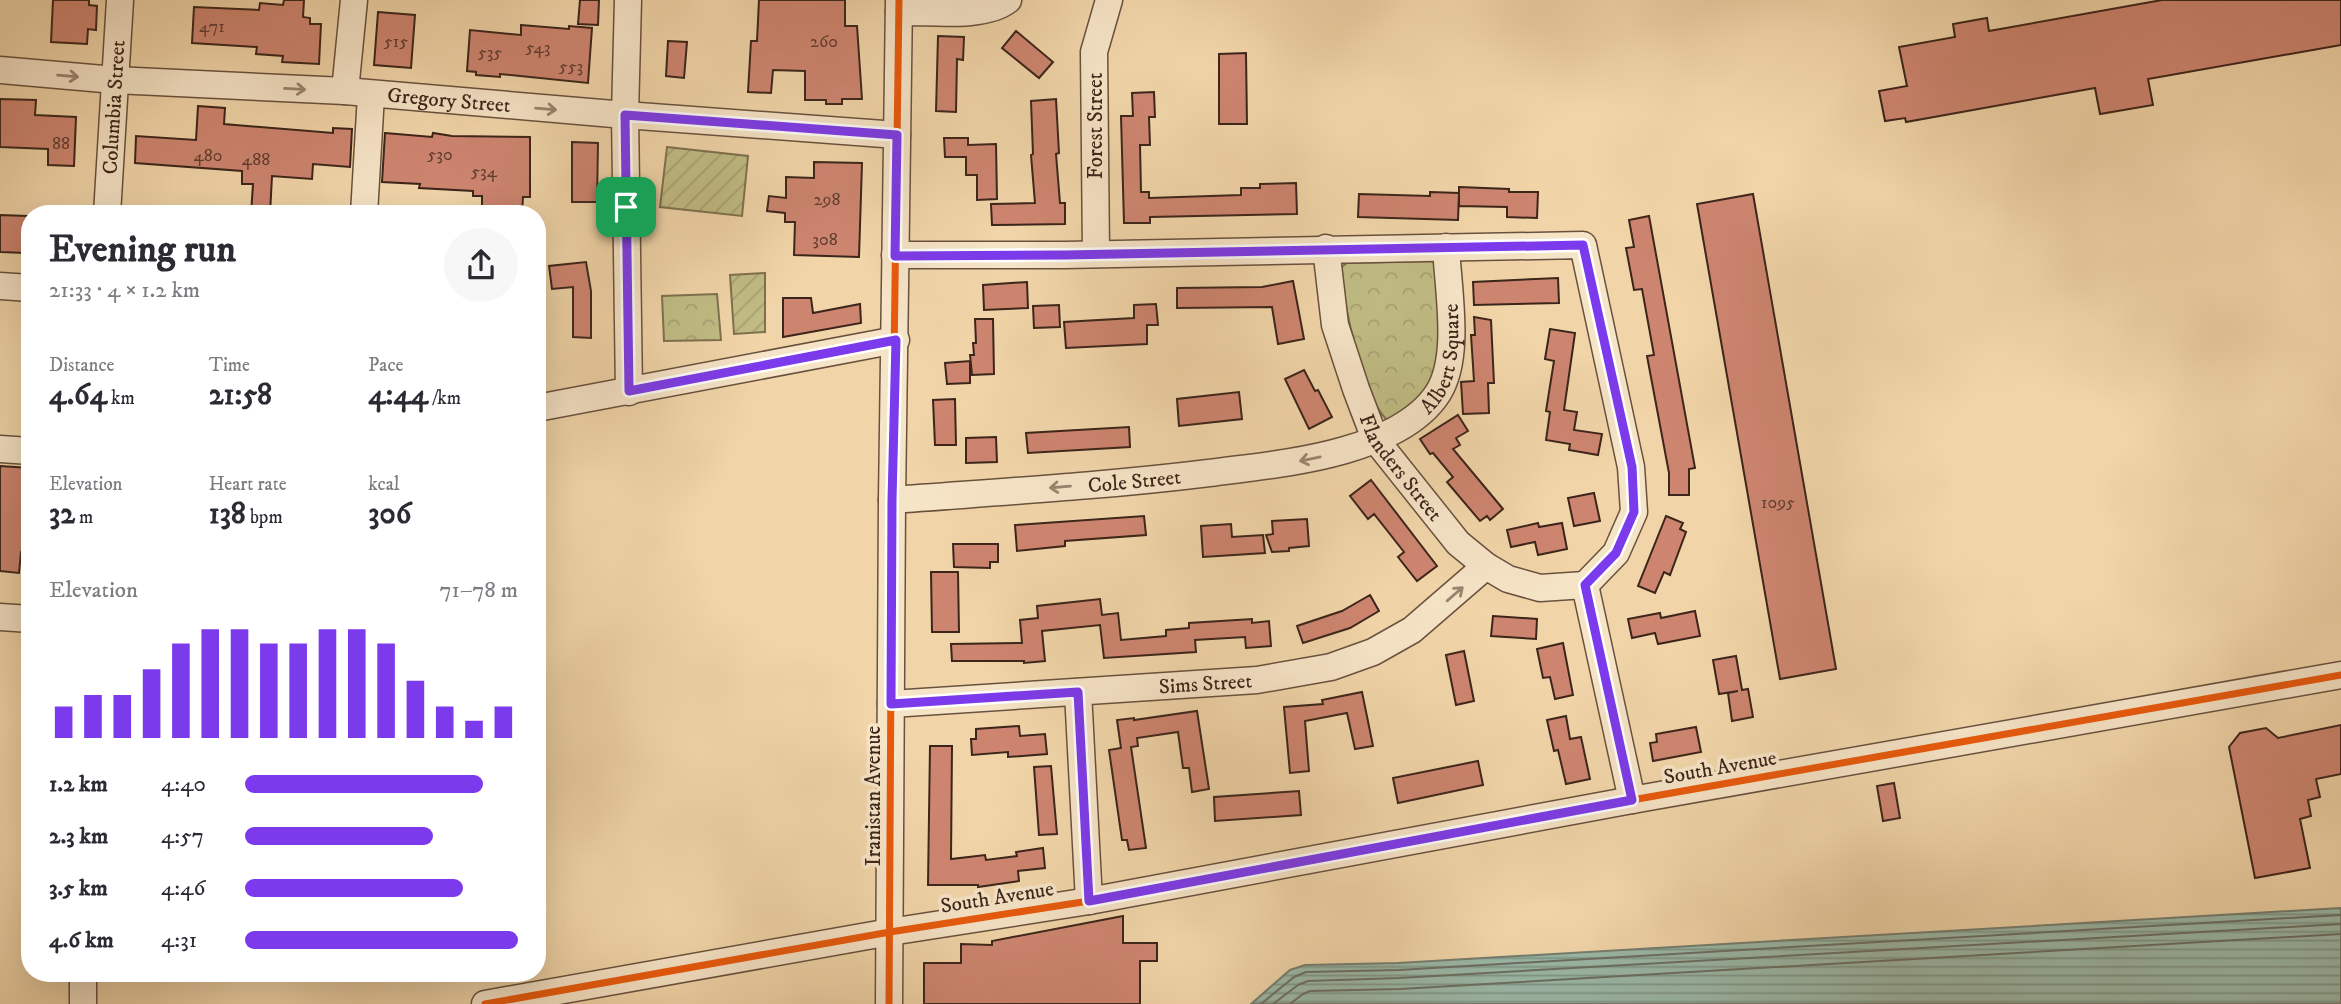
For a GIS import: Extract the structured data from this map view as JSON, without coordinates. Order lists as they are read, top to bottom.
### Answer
{
  "streets": {
    "street": [
      "Gregory Street",
      "Columbia Street",
      "Forest Street",
      "Albert Square",
      "Flanders Street",
      "Cole Street",
      "Sims Street",
      "South Avenue",
      "Iranistan Avenue"
    ]
  },
  "crossings": [
    ["Gregory Street", "Columbia Street"],
    ["Gregory Street", "Iranistan Avenue"],
    ["Albert Square", "Flanders Street"],
    ["Albert Square", "Cole Street"],
    ["Flanders Street", "Cole Street"],
    ["Flanders Street", "Sims Street"],
    ["Cole Street", "Iranistan Avenue"],
    ["Sims Street", "Iranistan Avenue"],
    ["South Avenue", "Iranistan Avenue"]
  ],
  "one_way": ["Gregory Street", "Sims Street"],
  "house_numbers": [
    "471",
    "515",
    "260",
    "543",
    "535",
    "553",
    "88",
    "530",
    "480",
    "488",
    "534",
    "298",
    "308",
    "1095"
  ],
  "page": {
    "heading": ["Evening run", "21:33 · 4 × 1.2 km"],
    "stats": [
      ["Distance", "4.64 km"],
      ["Time", "21:58"],
      ["Pace", "4:44 /km"],
      ["Elevation", "32 m"],
      ["Heart rate", "138 bpm"],
      ["kcal", "306"]
    ],
    "chart": ["Elevation", "71–78 m"],
    "list": [
      {
        "name": "1.2 km",
        "note": "4:40"
      },
      {
        "name": "2.3 km",
        "note": "4:57"
      },
      {
        "name": "3.5 km",
        "note": "4:46"
      },
      {
        "name": "4.6 km",
        "note": "4:31"
      }
    ]
  }
}
